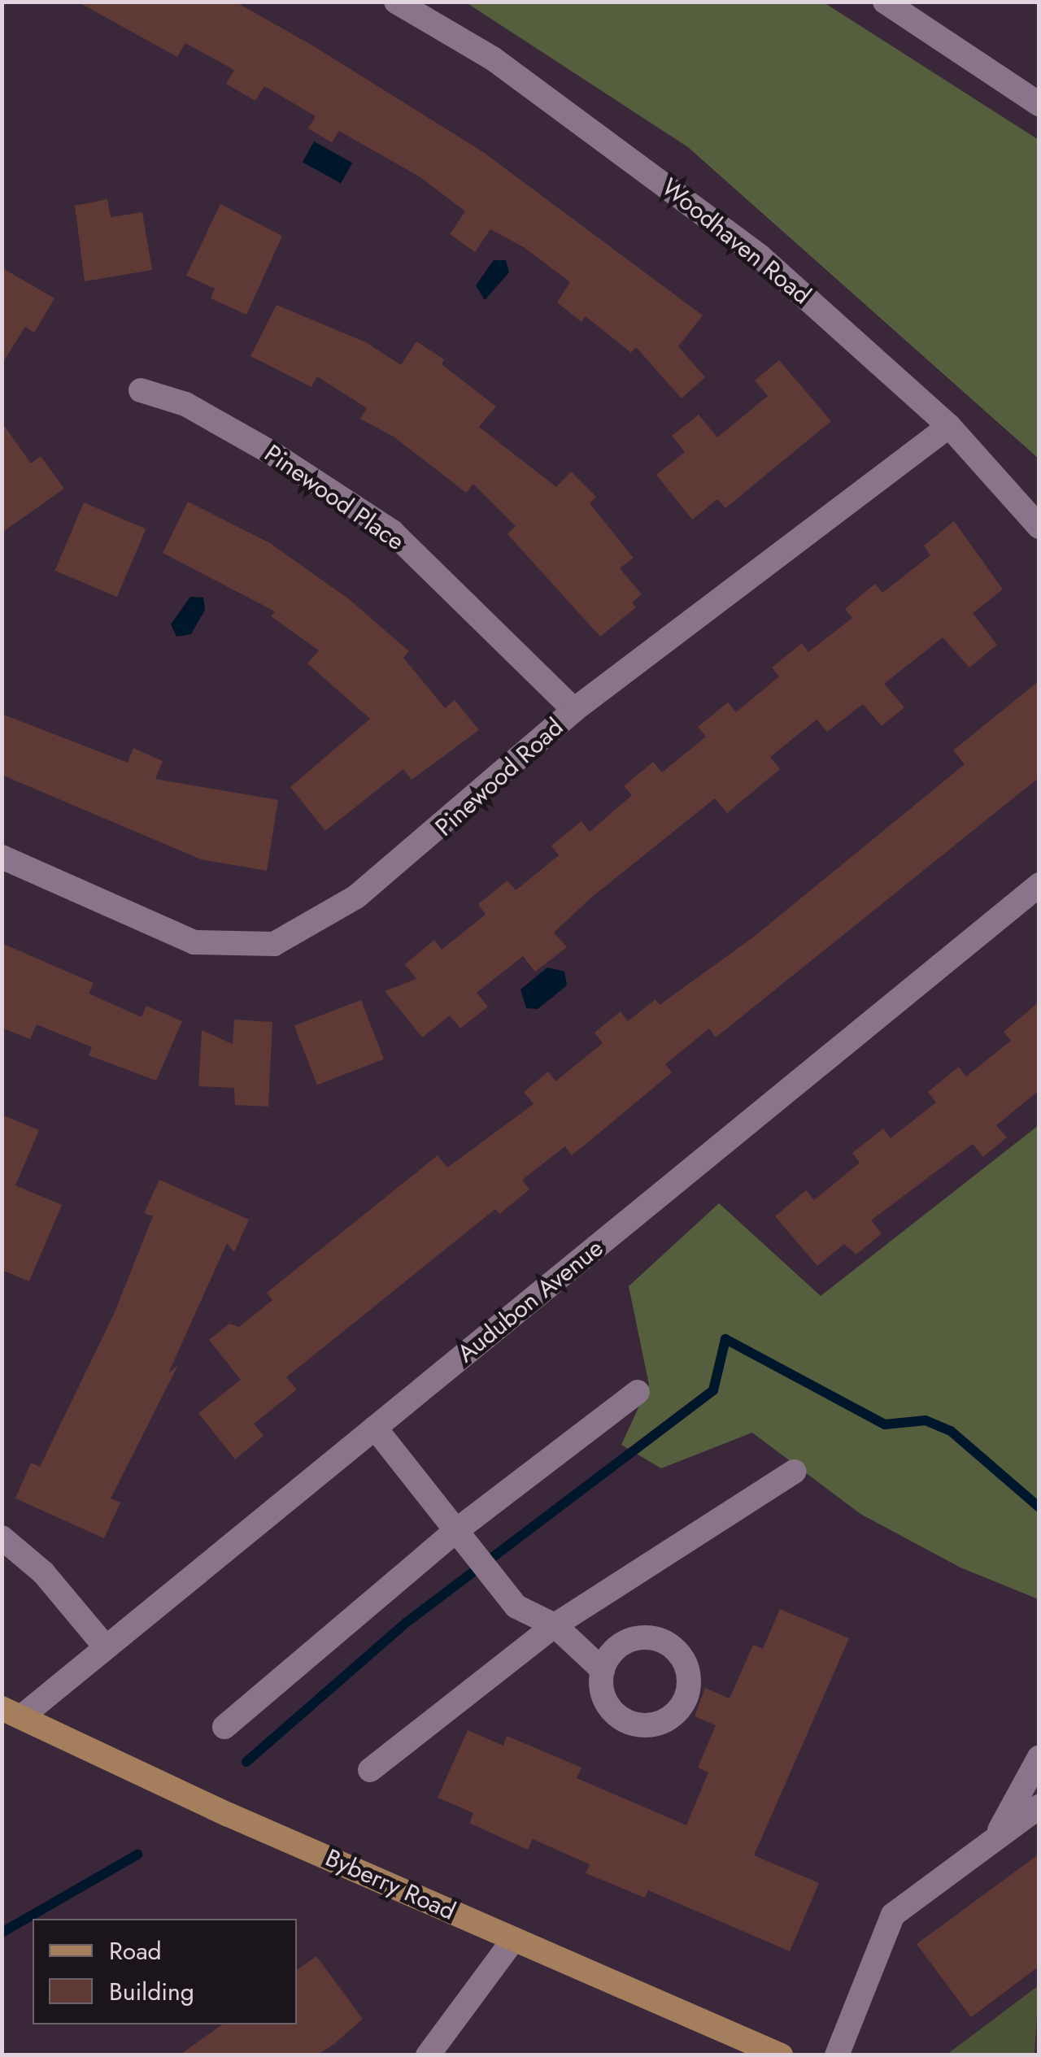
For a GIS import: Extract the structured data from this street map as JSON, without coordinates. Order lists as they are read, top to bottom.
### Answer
{
  "streets": {
    "main road": ["Byberry Road"],
    "street": [
      "Woodhaven Road",
      "Pinewood Place",
      "Pinewood Road",
      "Audubon Avenue"
    ]
  },
  "crossings": [
    ["Woodhaven Road", "Pinewood Road"],
    ["Pinewood Place", "Pinewood Road"],
    ["Audubon Avenue", "Byberry Road"]
  ],
  "legend": ["Road", "Building"]
}
